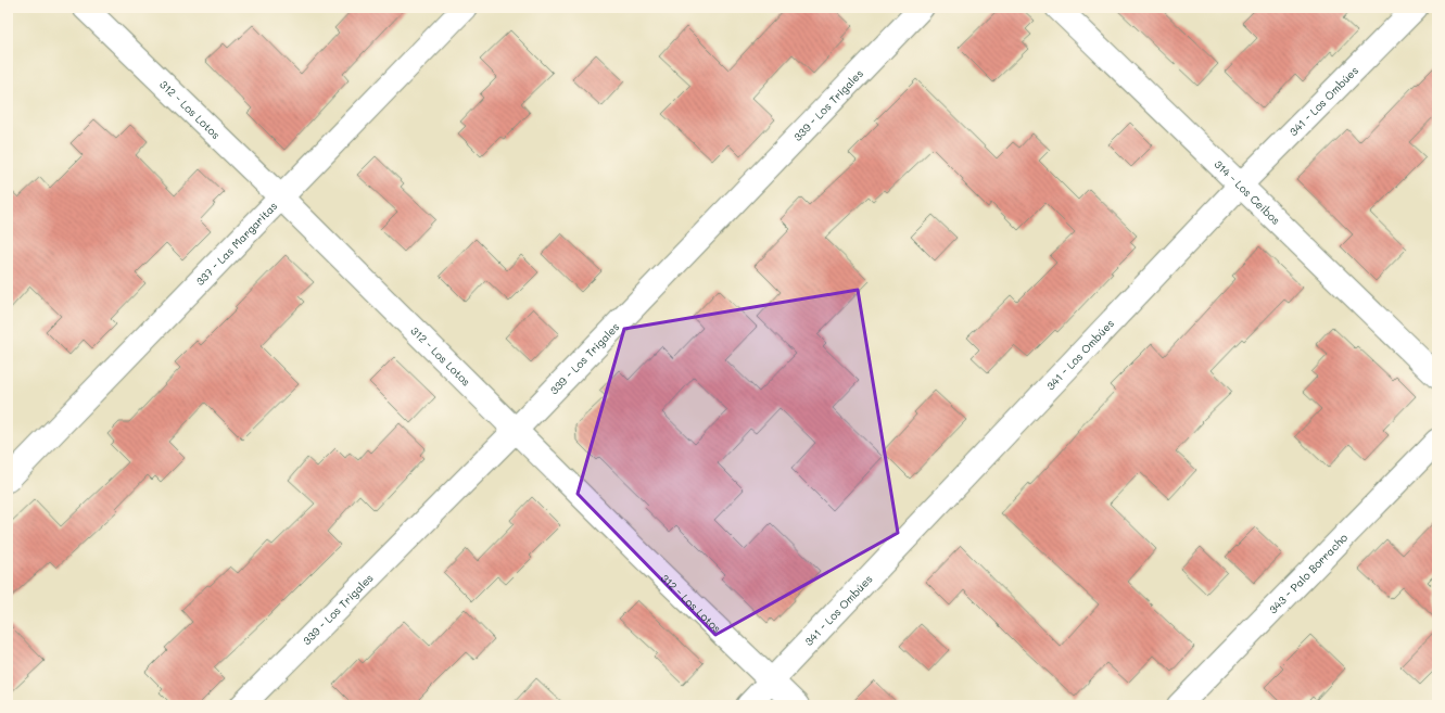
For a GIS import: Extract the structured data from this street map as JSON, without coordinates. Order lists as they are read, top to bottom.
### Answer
{
  "streets": {
    "street": [
      "341 - Los Ombúes",
      "339 - Los Trigales",
      "312 - Los Lotos",
      "314 - Los Ceibos",
      "337 - Las Margaritas",
      "343 - Palo Borracho"
    ]
  },
  "crossings": [
    ["341 - Los Ombúes", "312 - Los Lotos"],
    ["341 - Los Ombúes", "314 - Los Ceibos"],
    ["339 - Los Trigales", "312 - Los Lotos"],
    ["312 - Los Lotos", "337 - Las Margaritas"]
  ]
}
